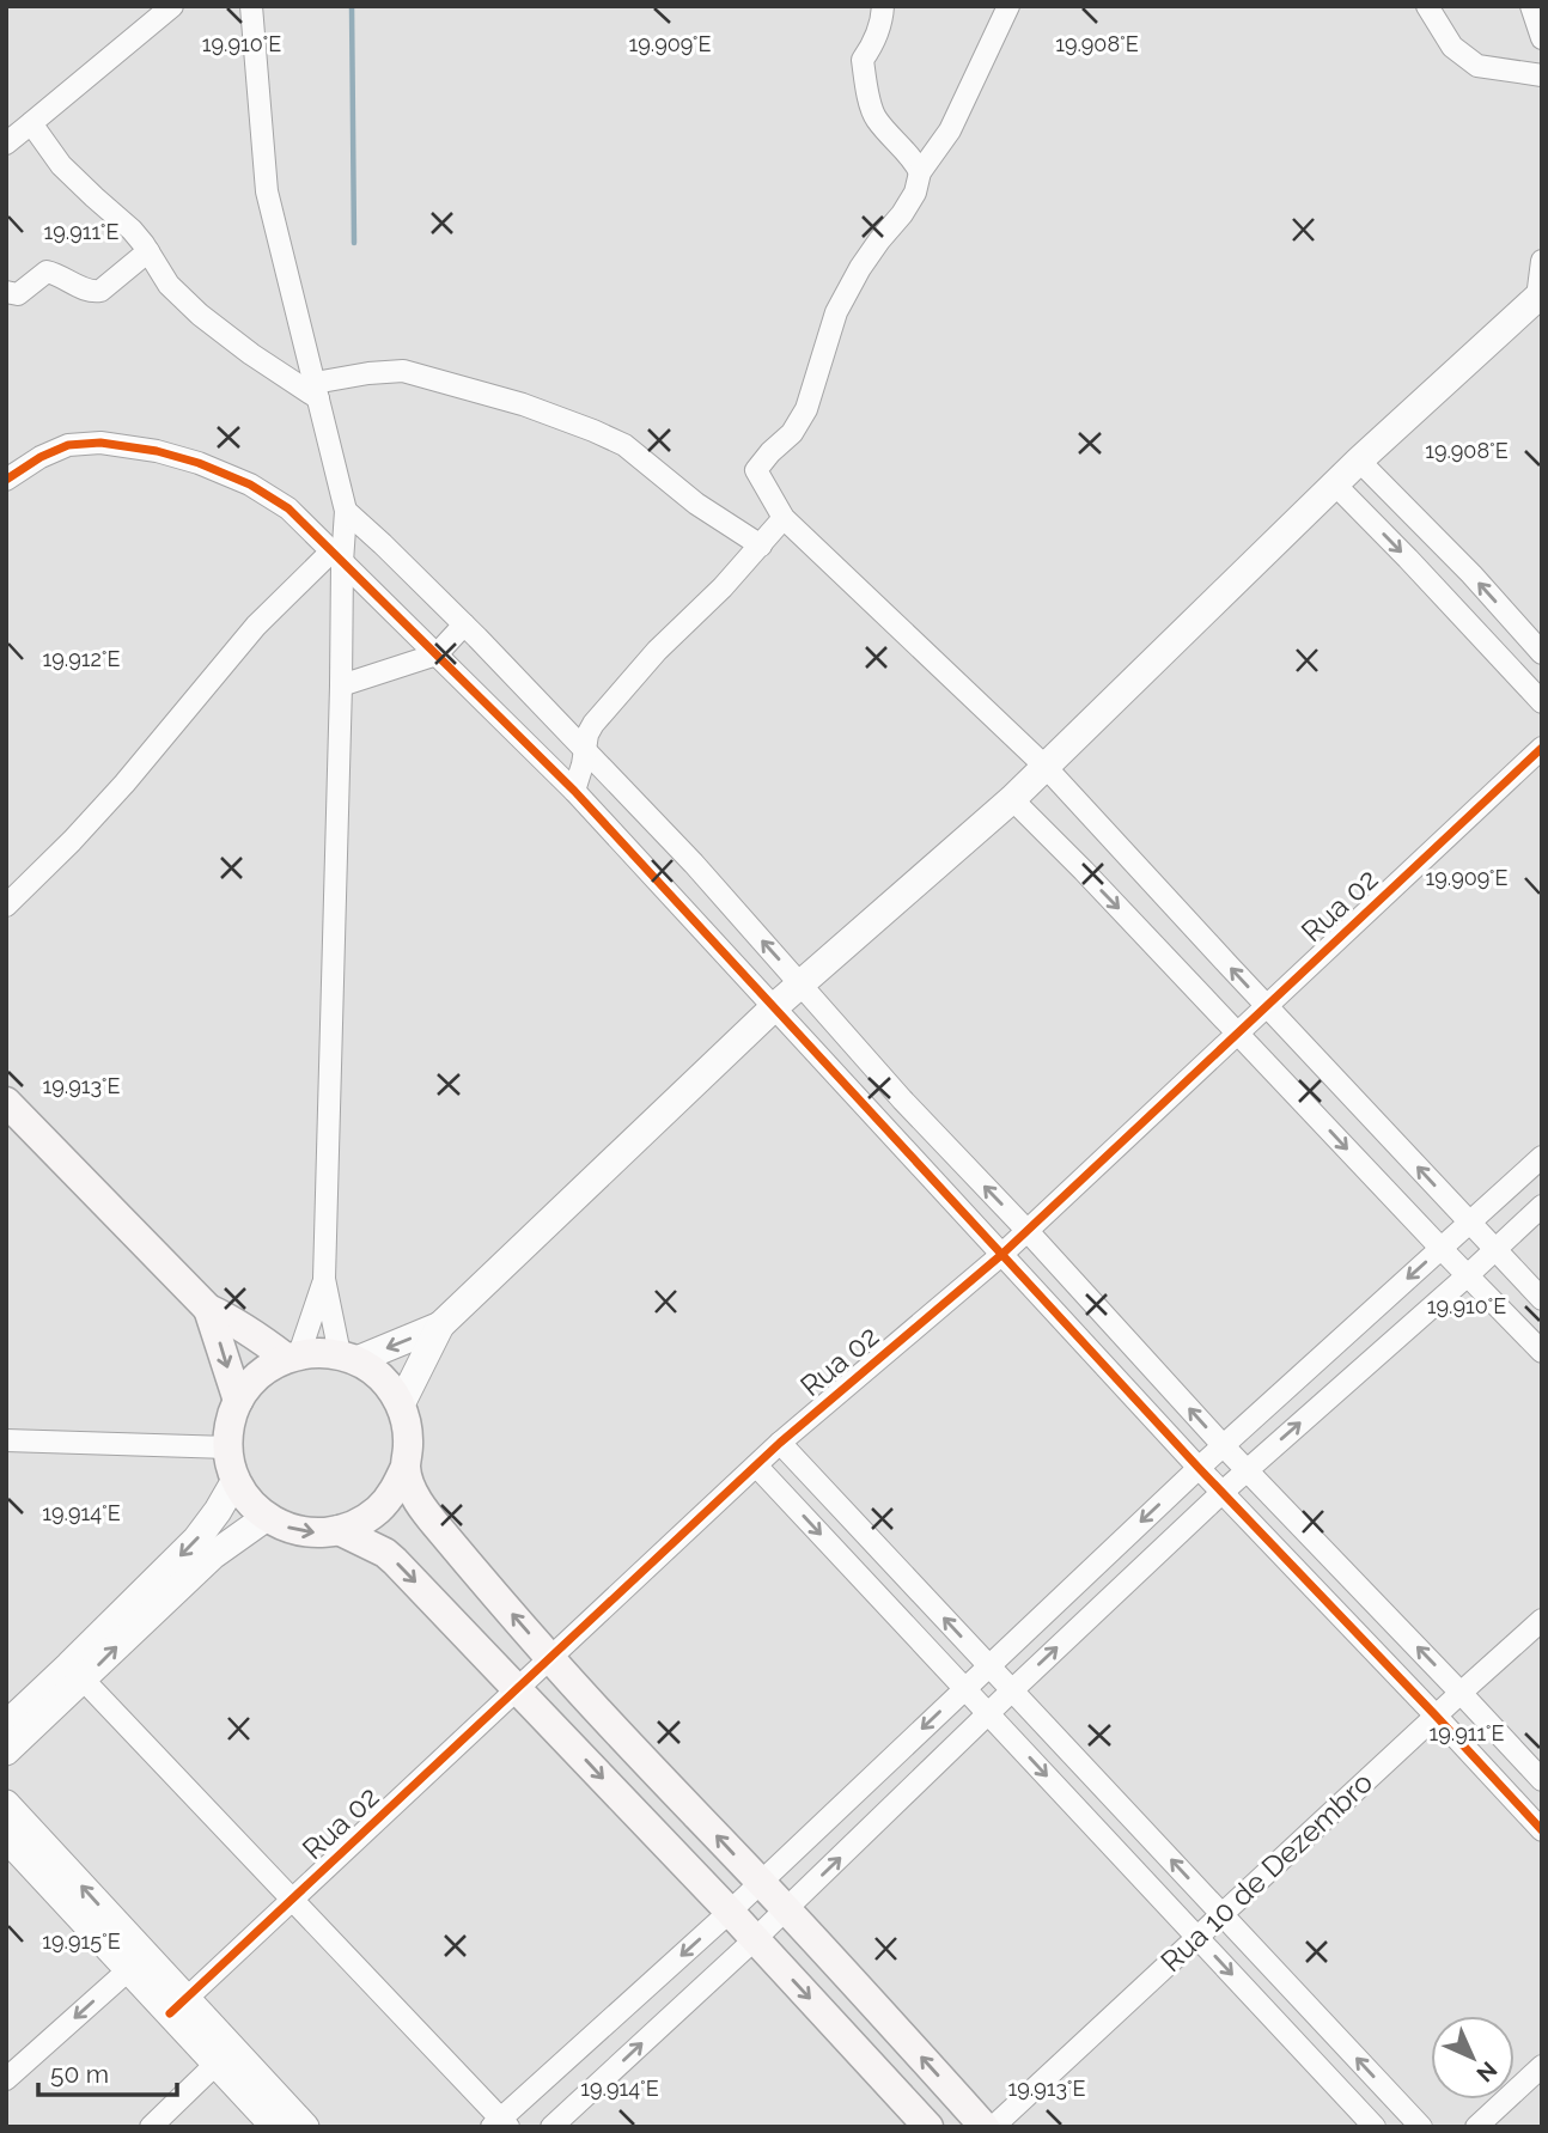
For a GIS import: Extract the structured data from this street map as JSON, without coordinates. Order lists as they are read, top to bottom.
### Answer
{
  "streets": {
    "street": ["Rua 02", "Rua 10 de Dezembro"]
  },
  "scale_bar": "50 m",
  "north": "bottom right",
  "coordinates": [
    "19.910°E",
    "19.909°E",
    "19.908°E",
    "19.911°E",
    "19.912°E",
    "19.913°E",
    "19.914°E",
    "19.915°E"
  ]
}
